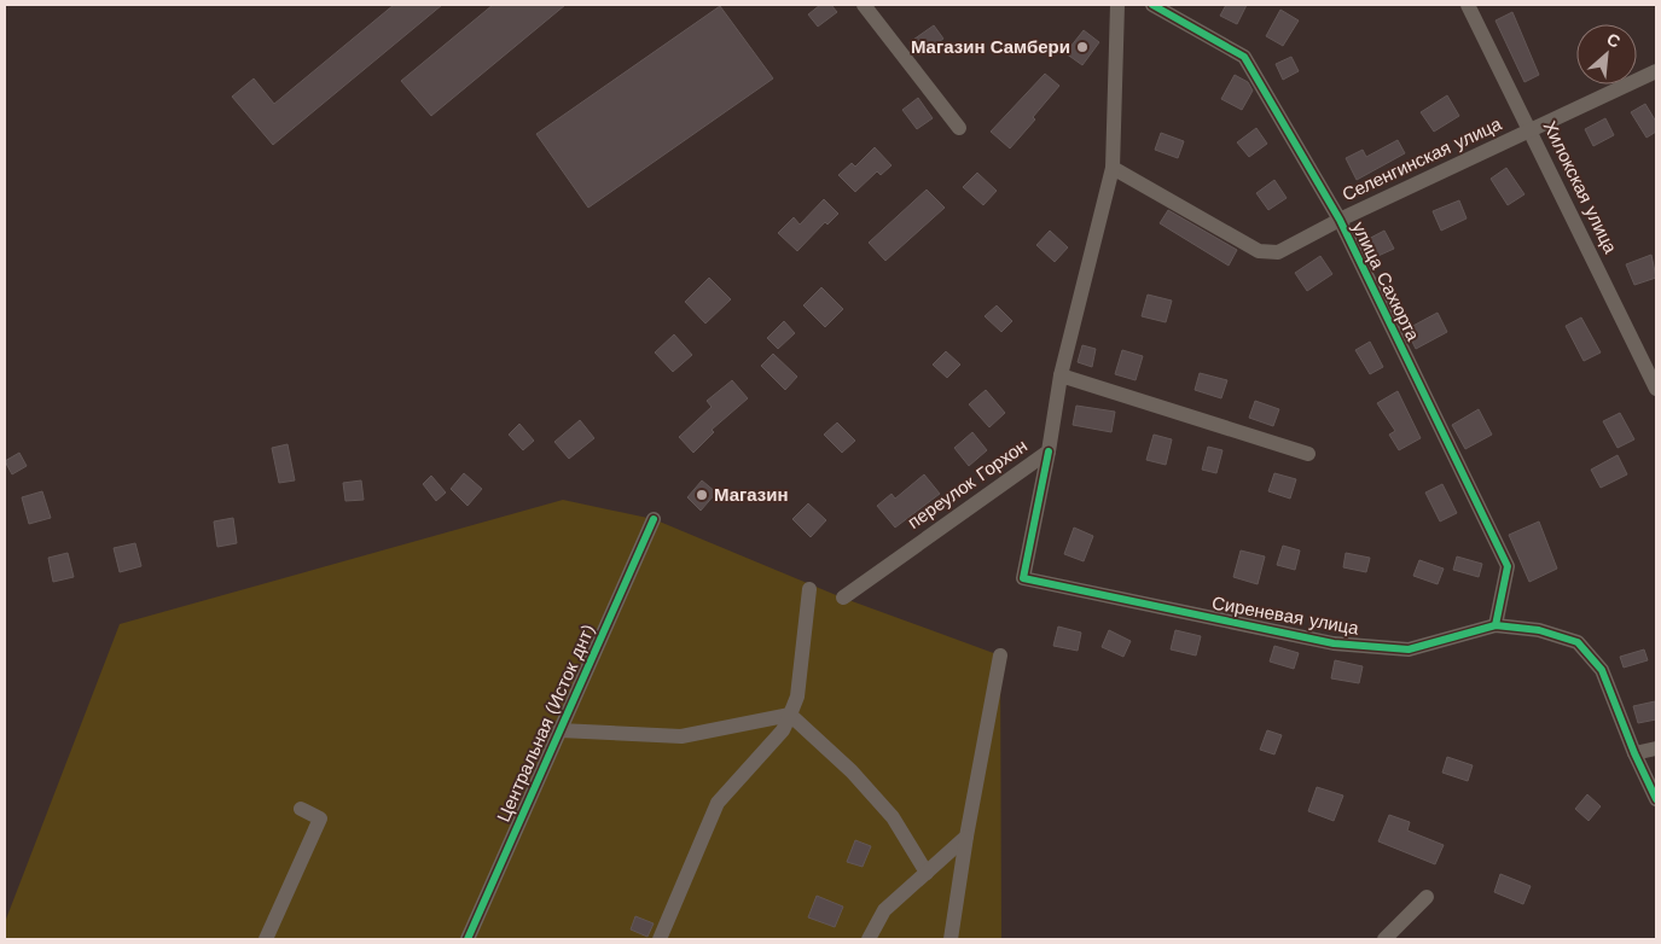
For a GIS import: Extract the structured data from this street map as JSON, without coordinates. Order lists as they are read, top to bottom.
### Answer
{
  "streets": {
    "street": [
      "Селенгинская улица",
      "Хилокская улица",
      "улица Сахюрта",
      "переулок Горхон",
      "Сиреневая улица",
      "Центральная (Исток днт)"
    ]
  },
  "crossings": [
    ["Селенгинская улица", "Хилокская улица"],
    ["Селенгинская улица", "улица Сахюрта"],
    ["Селенгинская улица", "переулок Горхон"],
    ["улица Сахюрта", "Сиреневая улица"],
    ["переулок Горхон", "Сиреневая улица"]
  ],
  "places": ["Магазин Самбери", "Магазин"],
  "north": "top right"
}
